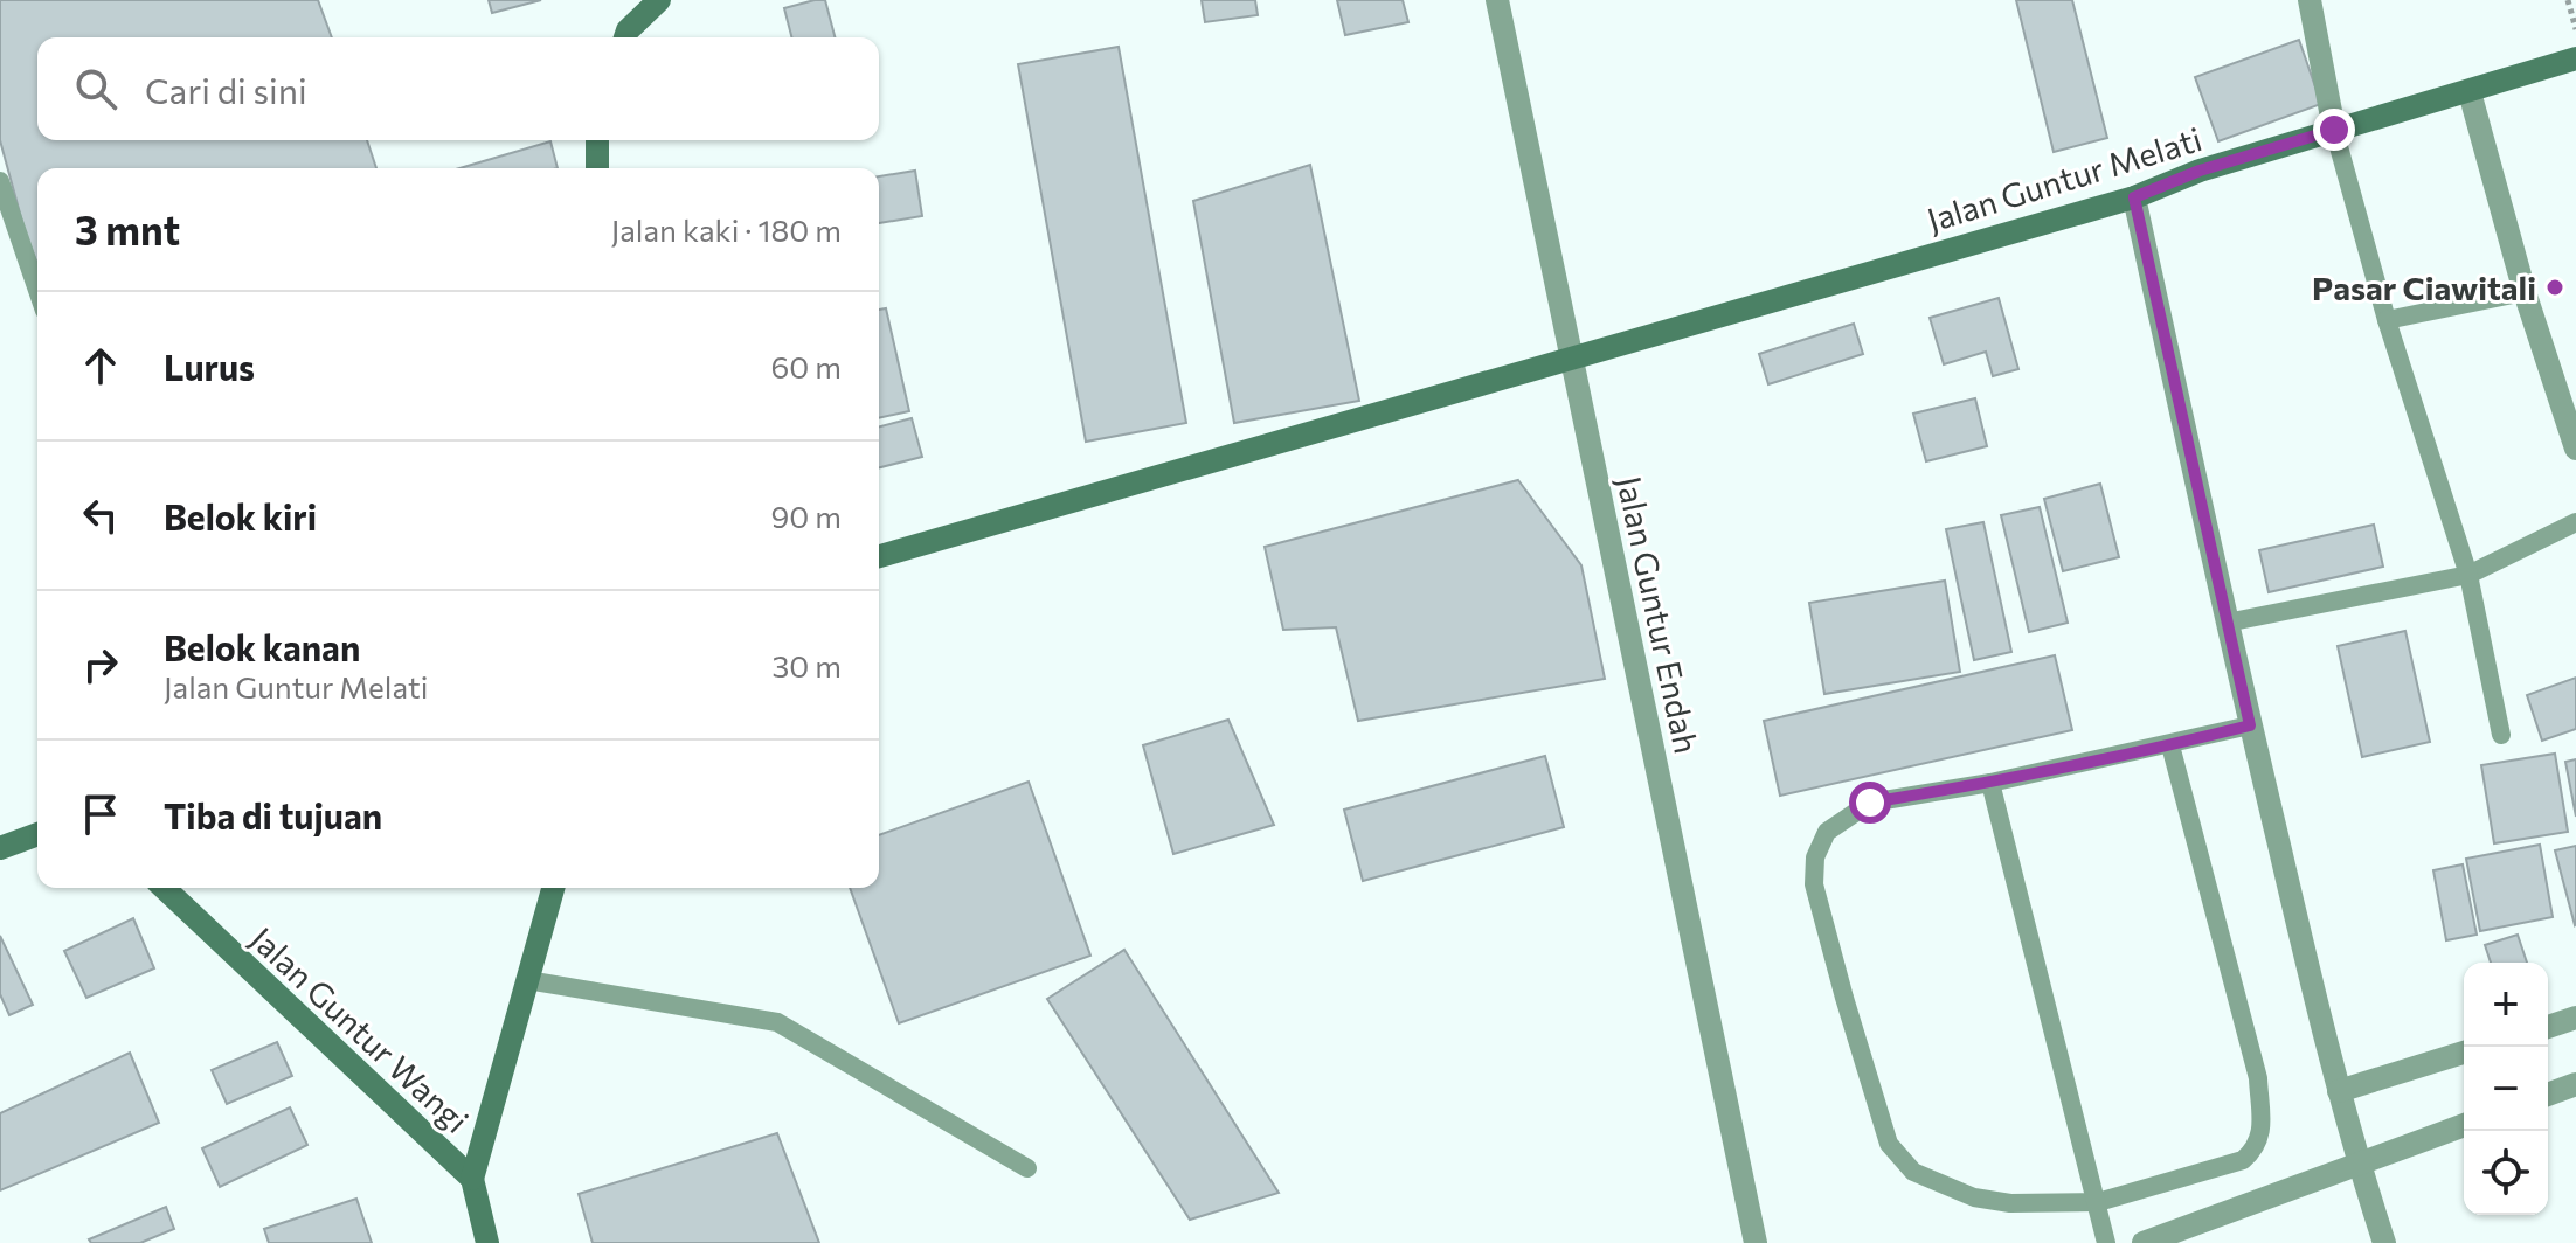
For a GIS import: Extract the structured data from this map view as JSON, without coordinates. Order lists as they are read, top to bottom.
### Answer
{
  "streets": {
    "street": ["Jalan Guntur Melati", "Jalan Guntur Endah", "Jalan Guntur Wangi"]
  },
  "crossings": [
    ["Jalan Guntur Melati", "Jalan Guntur Endah"]
  ],
  "places": ["Pasar Ciawitali"],
  "page": {
    "search": "Cari di sini",
    "heading": ["3 mnt", "Jalan kaki · 180 m"],
    "list": [
      ["Lurus", "60 m"],
      ["Belok kiri", "90 m"],
      ["Belok kanan", "Jalan Guntur Melati", "30 m"],
      "Tiba di tujuan"
    ],
    "map_buttons": ["+", "−"]
  }
}
